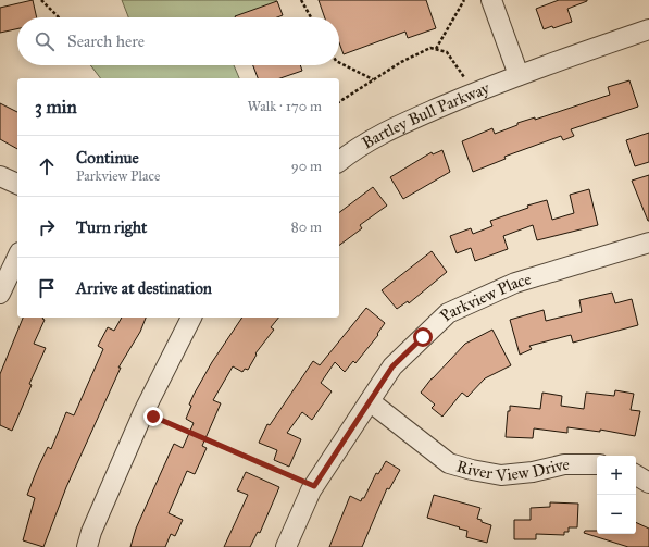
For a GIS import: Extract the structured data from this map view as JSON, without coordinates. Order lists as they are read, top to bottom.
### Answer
{
  "streets": {
    "street": ["Bartley Bull Parkway", "Parkview Place", "River View Drive"]
  },
  "crossings": [
    ["Parkview Place", "River View Drive"]
  ],
  "page": {
    "search": "Search here",
    "heading": ["3 min", "Walk · 170 m"],
    "list": [
      ["Continue", "Parkview Place", "90 m"],
      ["Turn right", "80 m"],
      "Arrive at destination"
    ],
    "map_buttons": ["+", "−"]
  }
}
